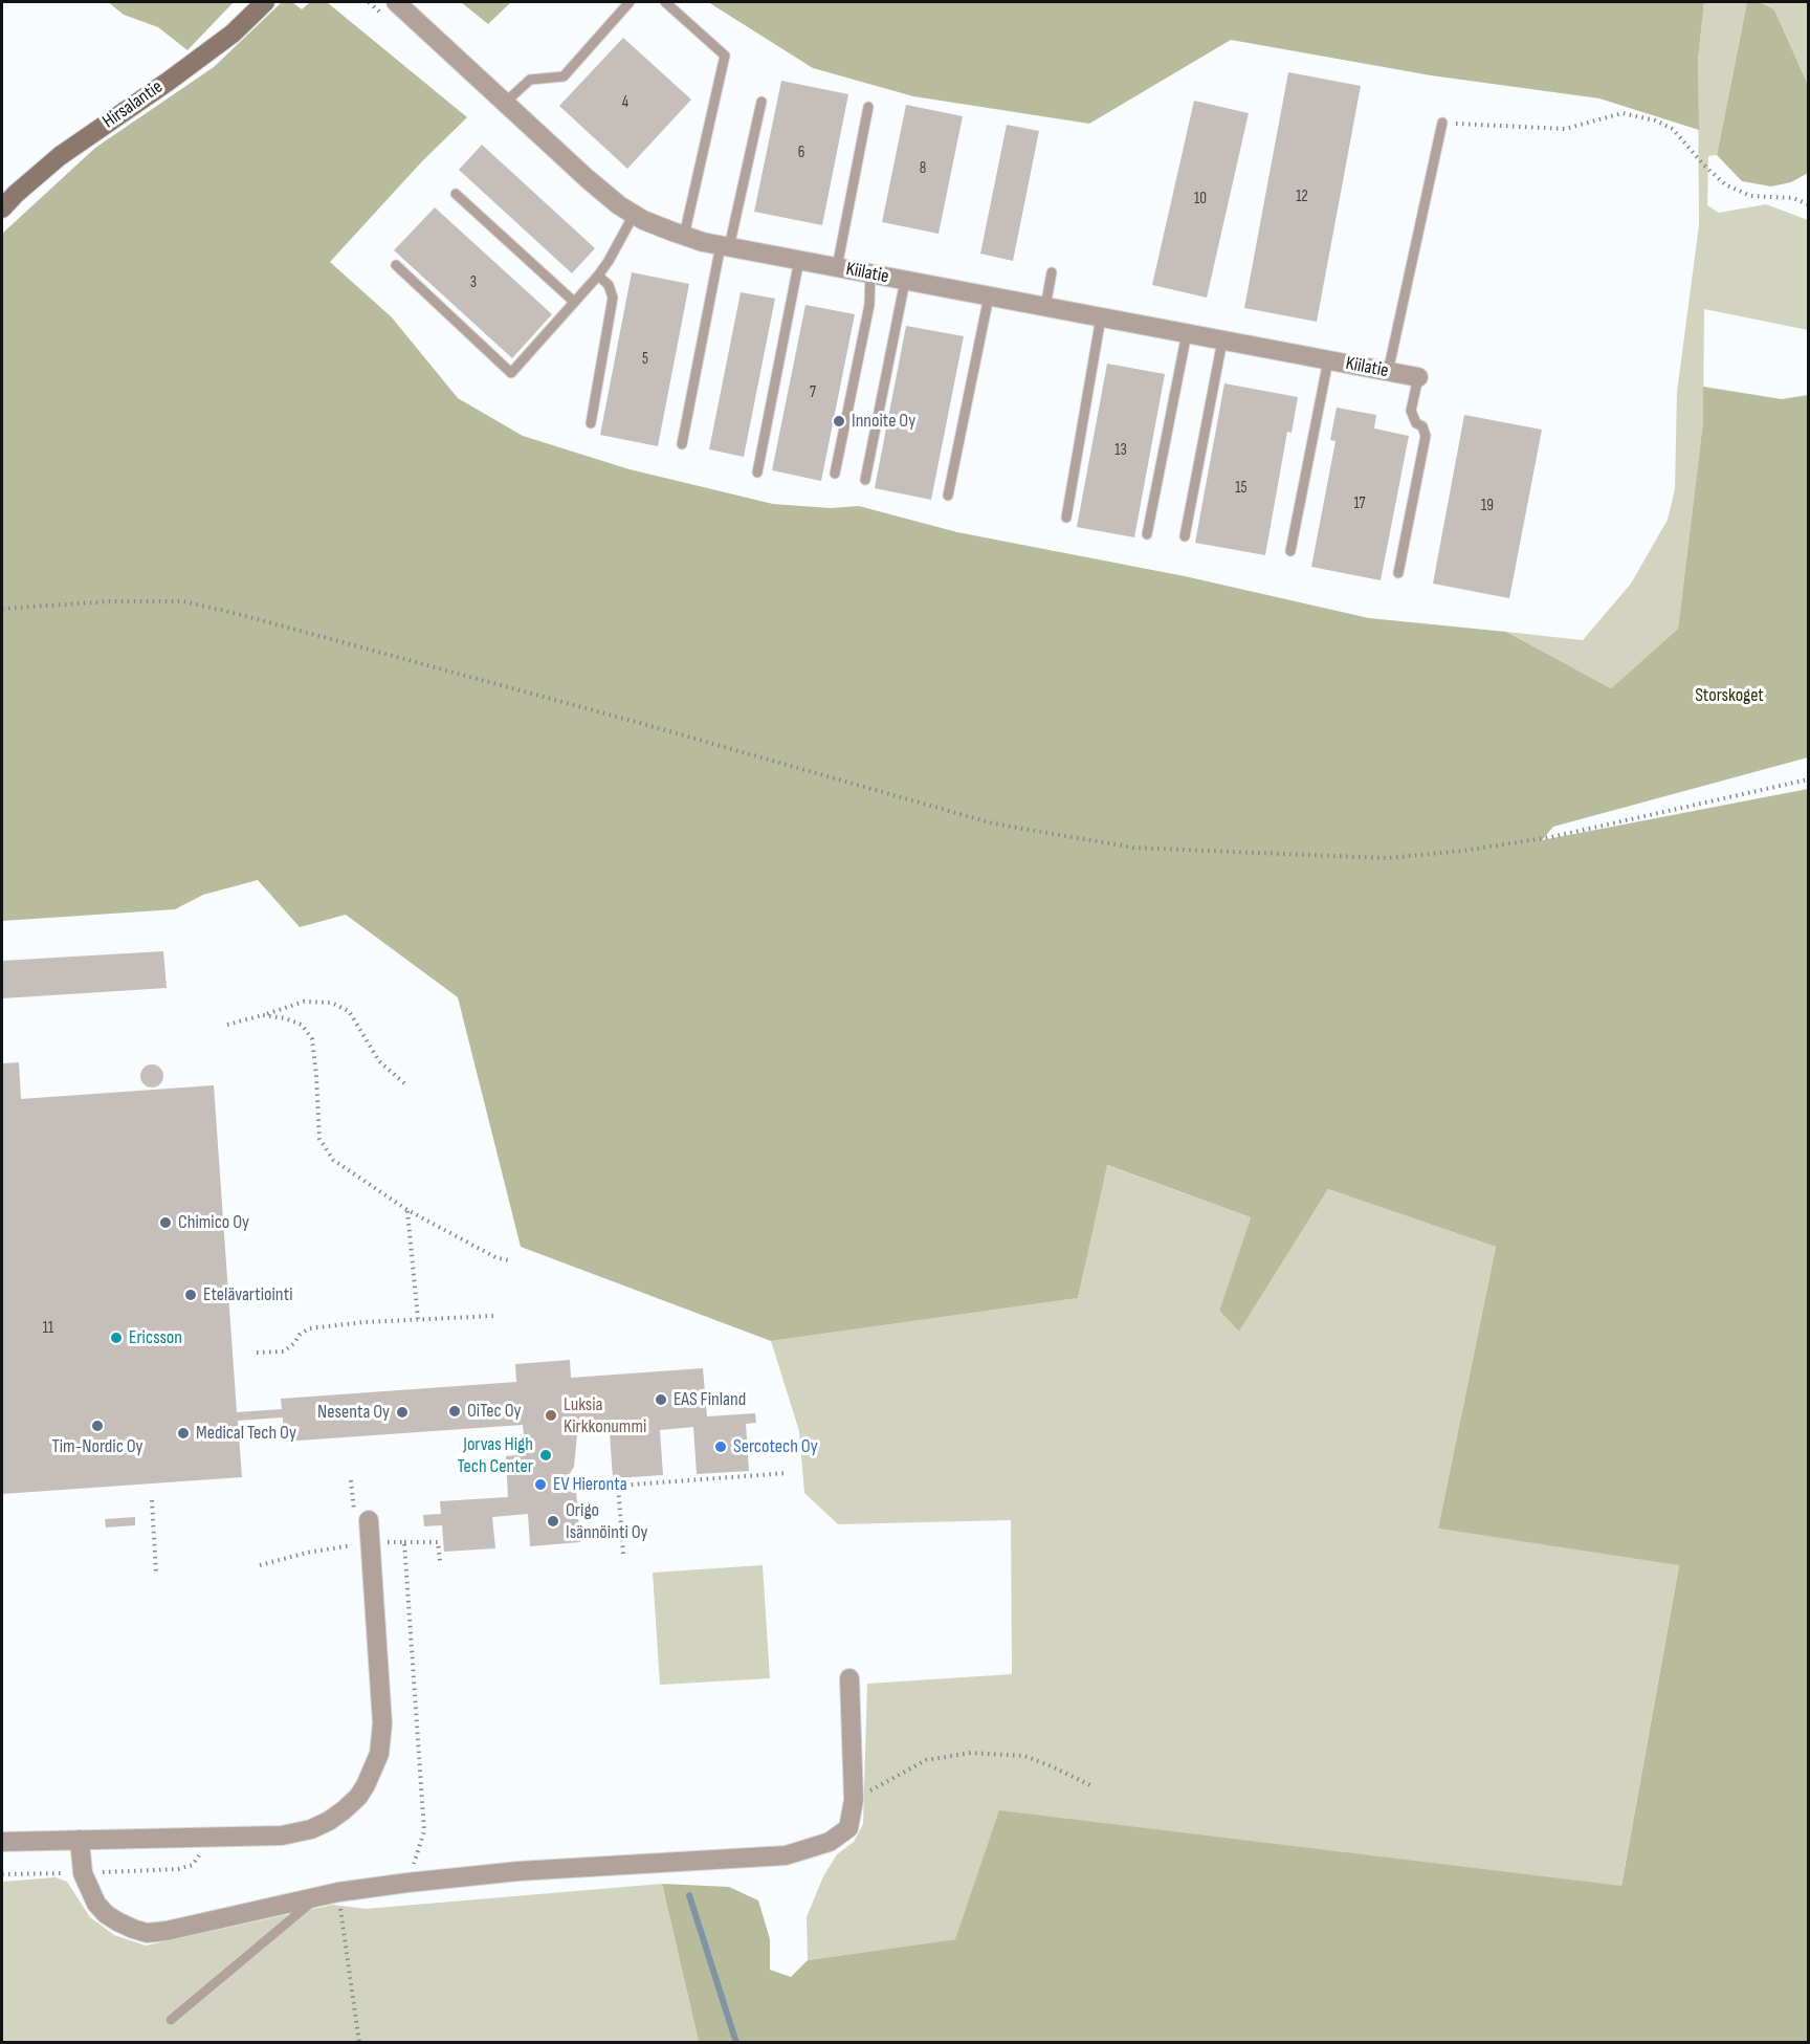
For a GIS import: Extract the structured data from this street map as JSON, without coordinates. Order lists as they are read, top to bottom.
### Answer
{
  "streets": {
    "street": ["Hirsalantie", "Kiilatie"]
  },
  "parks": ["Storskoget"],
  "places": [
    "Innoite Oy",
    "Chimico Oy",
    "Etelävartiointi",
    "Ericsson",
    "EAS Finland",
    "OiTec Oy",
    "Nesenta Oy",
    "Luksia Kirkkonummi",
    "Tim-Nordic Oy",
    "Medical Tech Oy",
    "Sercotech Oy",
    "Jorvas High Tech Center",
    "EV Hieronta",
    "Origo Isännöinti Oy"
  ],
  "house_numbers": [
    "4",
    "6",
    "8",
    "12",
    "10",
    "3",
    "5",
    "7",
    "13",
    "15",
    "17",
    "19",
    "11"
  ]
}
